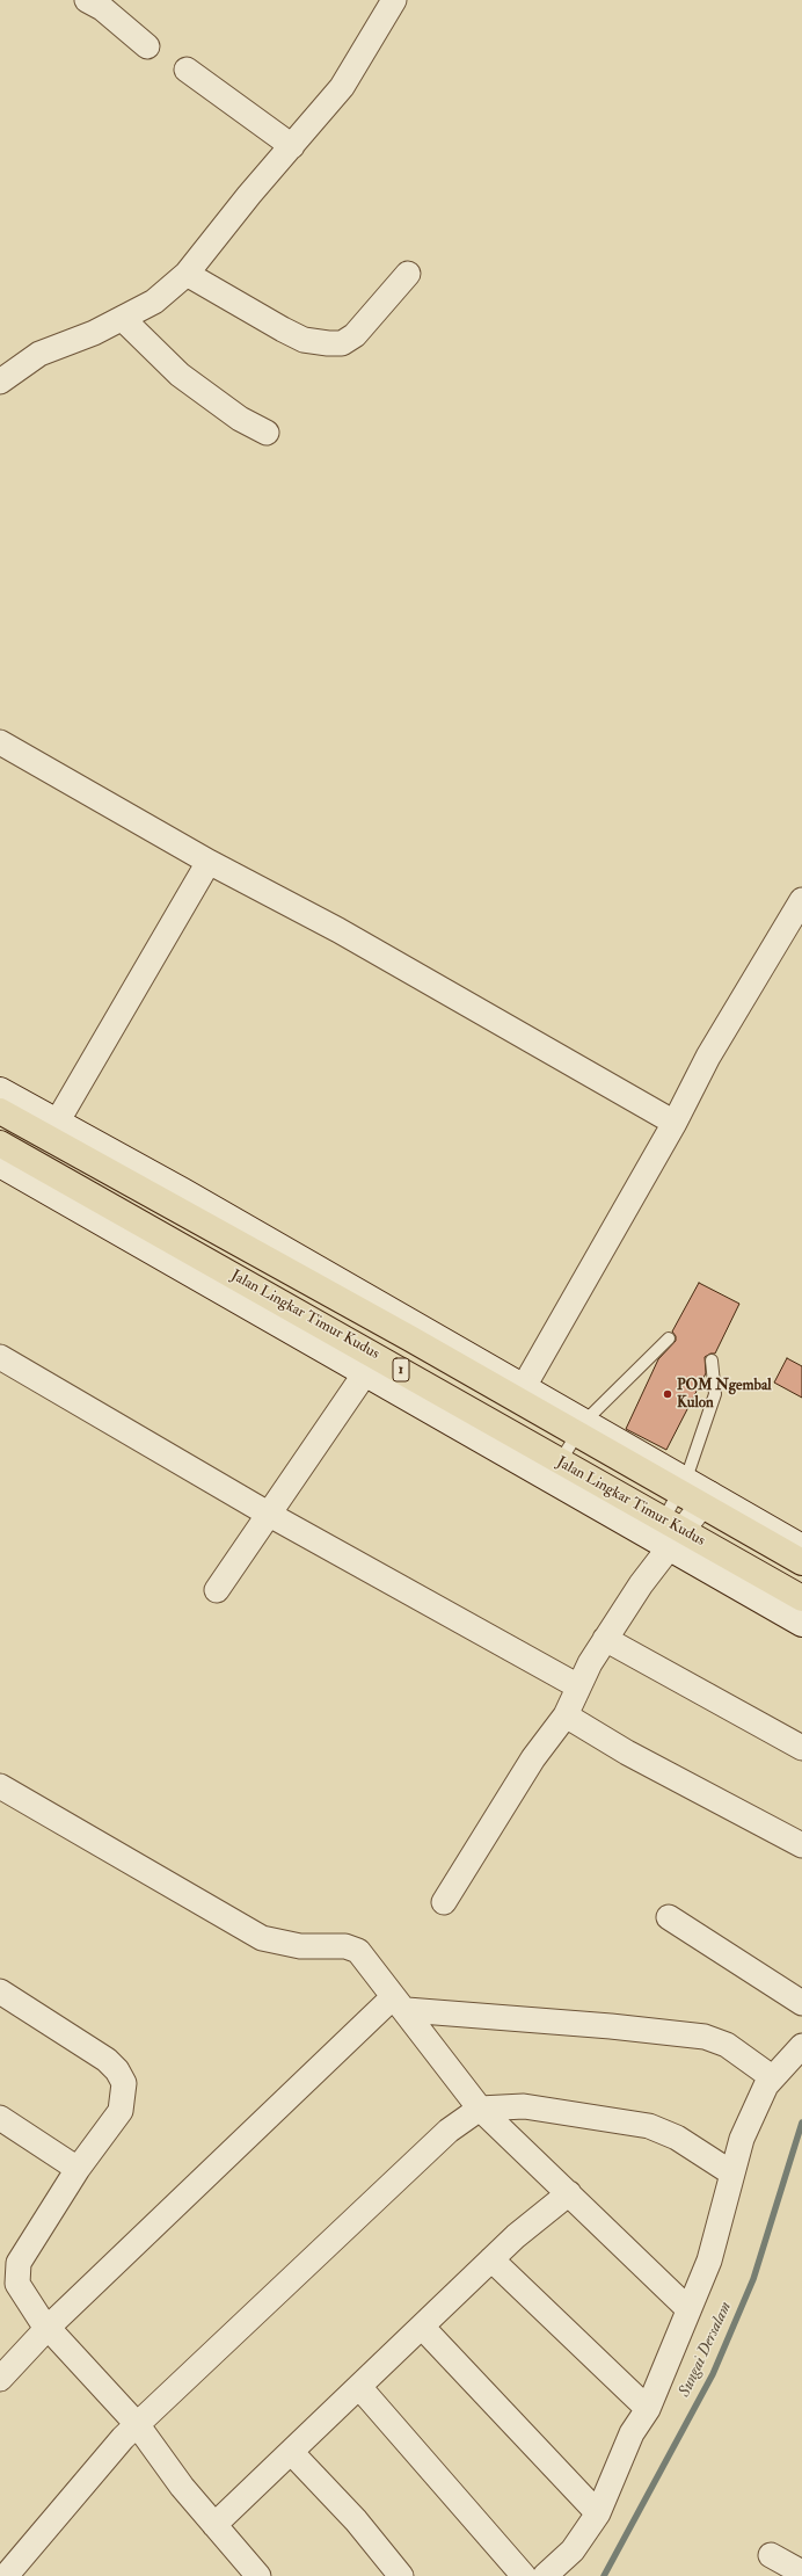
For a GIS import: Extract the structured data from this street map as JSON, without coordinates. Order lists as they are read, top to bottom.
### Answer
{
  "streets": {
    "highway": ["Jalan Lingkar Timur Kudus", "1"]
  },
  "water": ["Sungai Dersalam"],
  "places": ["POM Ngembal Kulon"]
}
